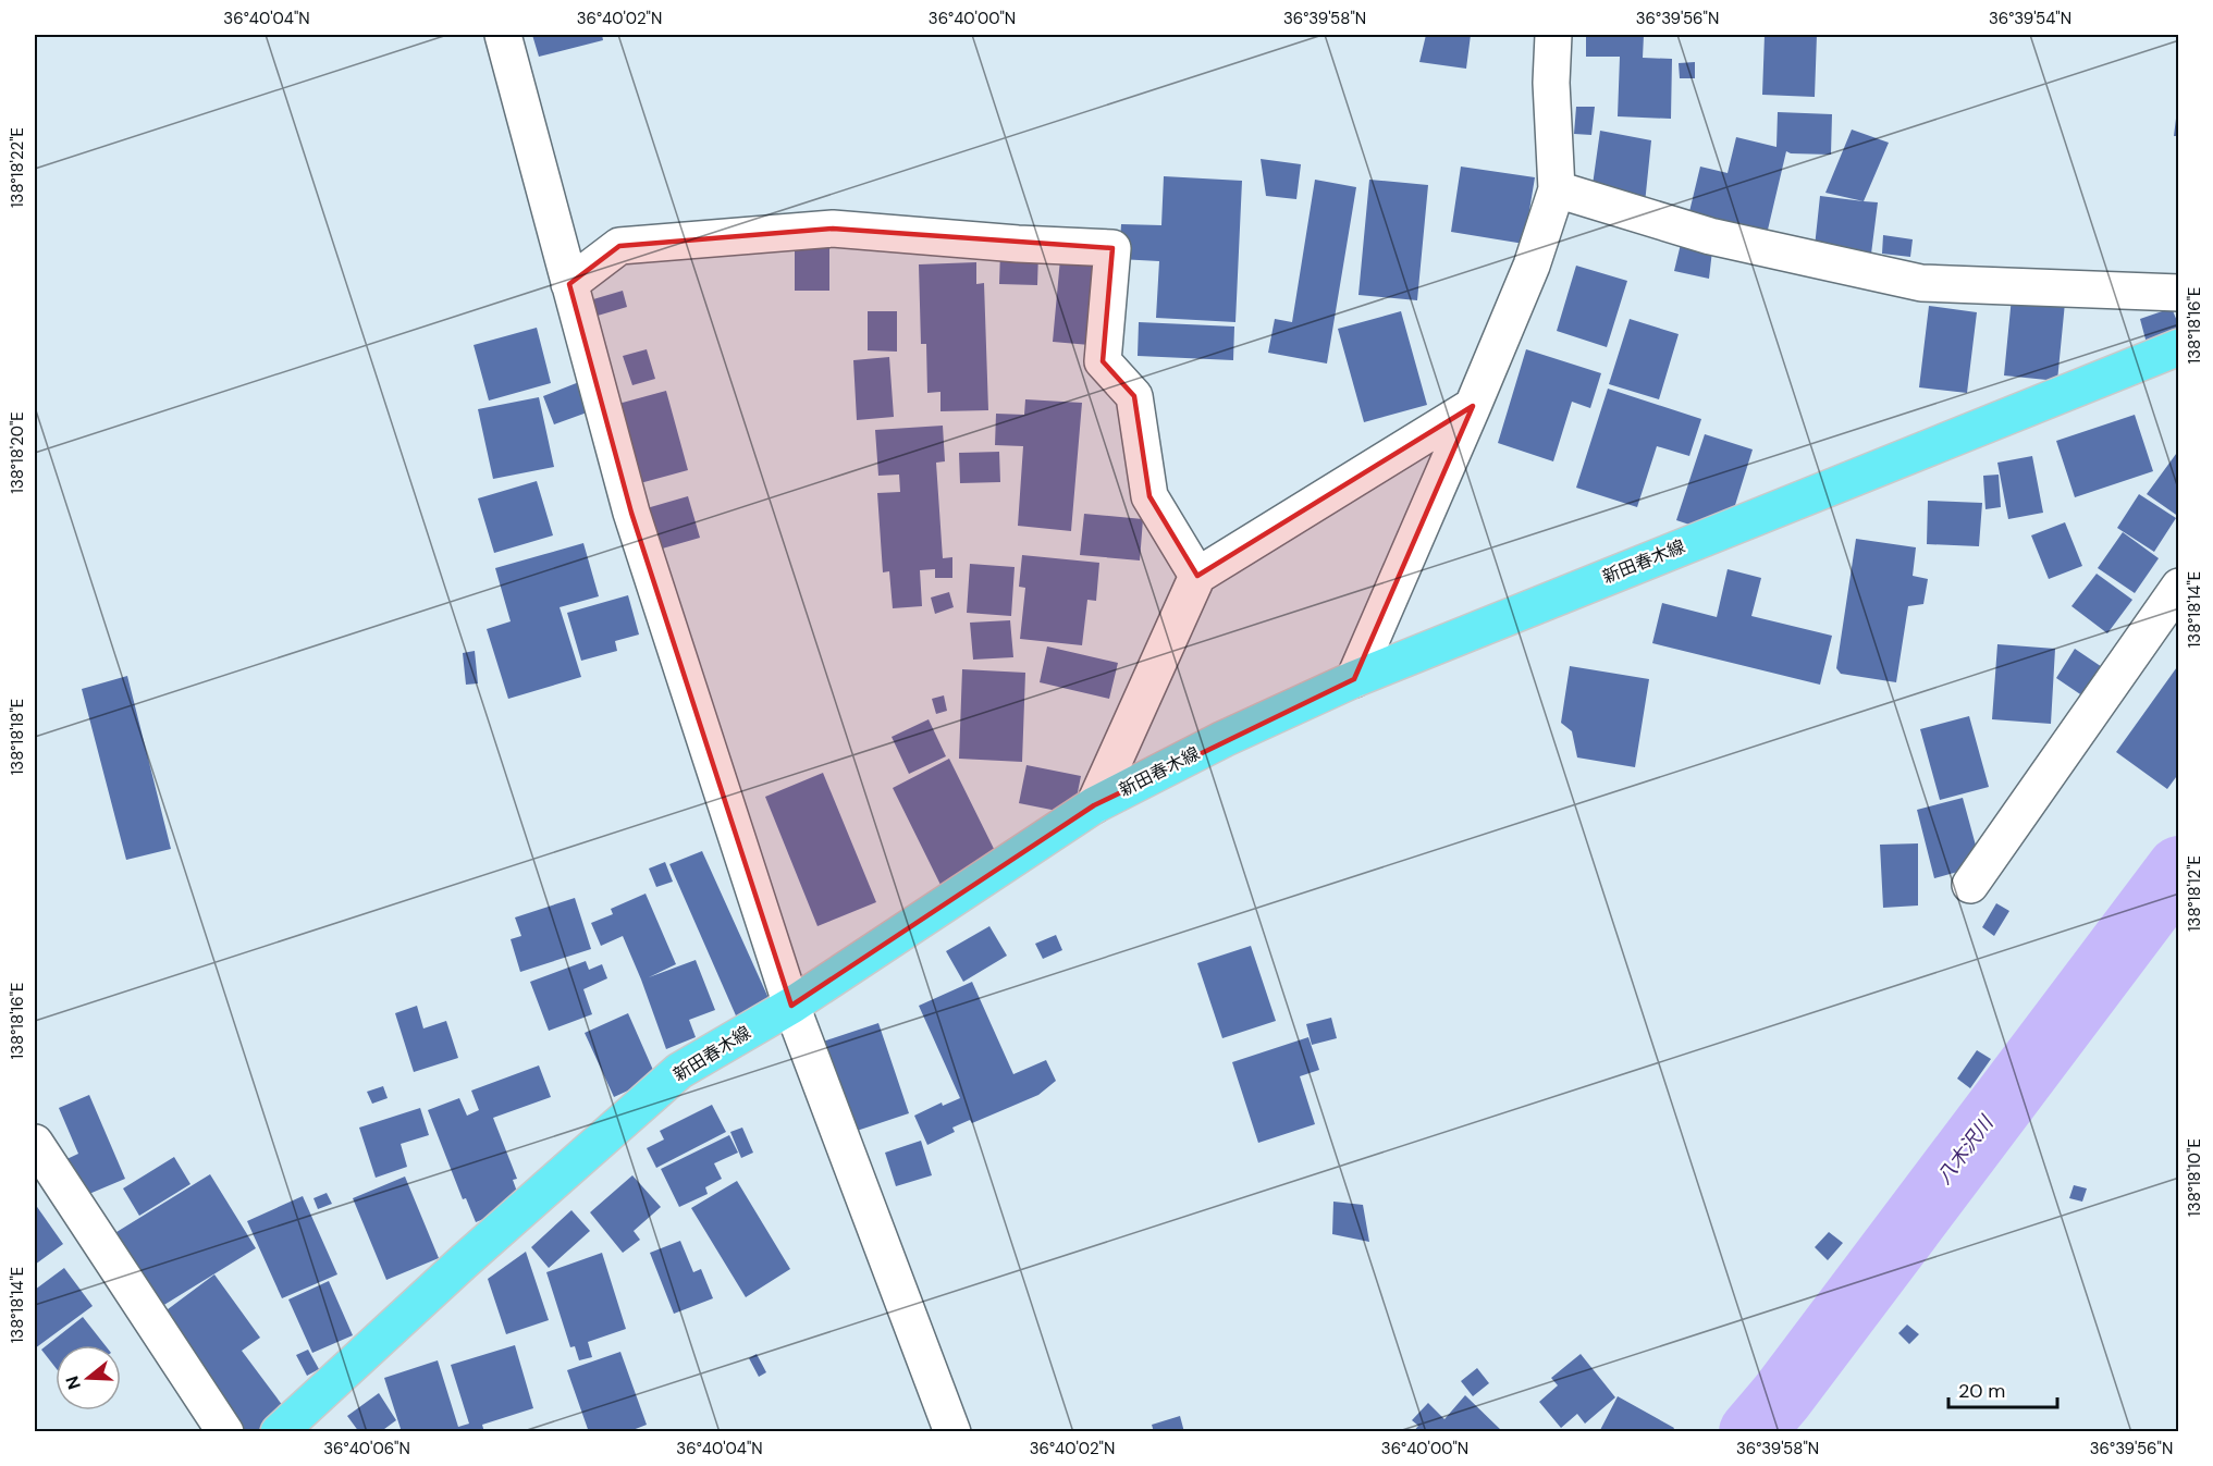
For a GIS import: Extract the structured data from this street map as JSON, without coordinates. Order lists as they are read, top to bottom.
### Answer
{
  "streets": {
    "main road": ["新田春木線"]
  },
  "water": ["八木沢川"],
  "scale_bar": "20 m",
  "north": "left",
  "coordinates": [
    "36°40'04\"N",
    "36°40'02\"N",
    "36°40'00\"N",
    "36°39'58\"N",
    "36°39'56\"N",
    "36°39'54\"N",
    "138°18'22\"E",
    "138°18'16\"E",
    "138°18'20\"E",
    "138°18'14\"E",
    "138°18'18\"E",
    "138°18'12\"E",
    "138°18'10\"E",
    "36°40'06\"N"
  ]
}
